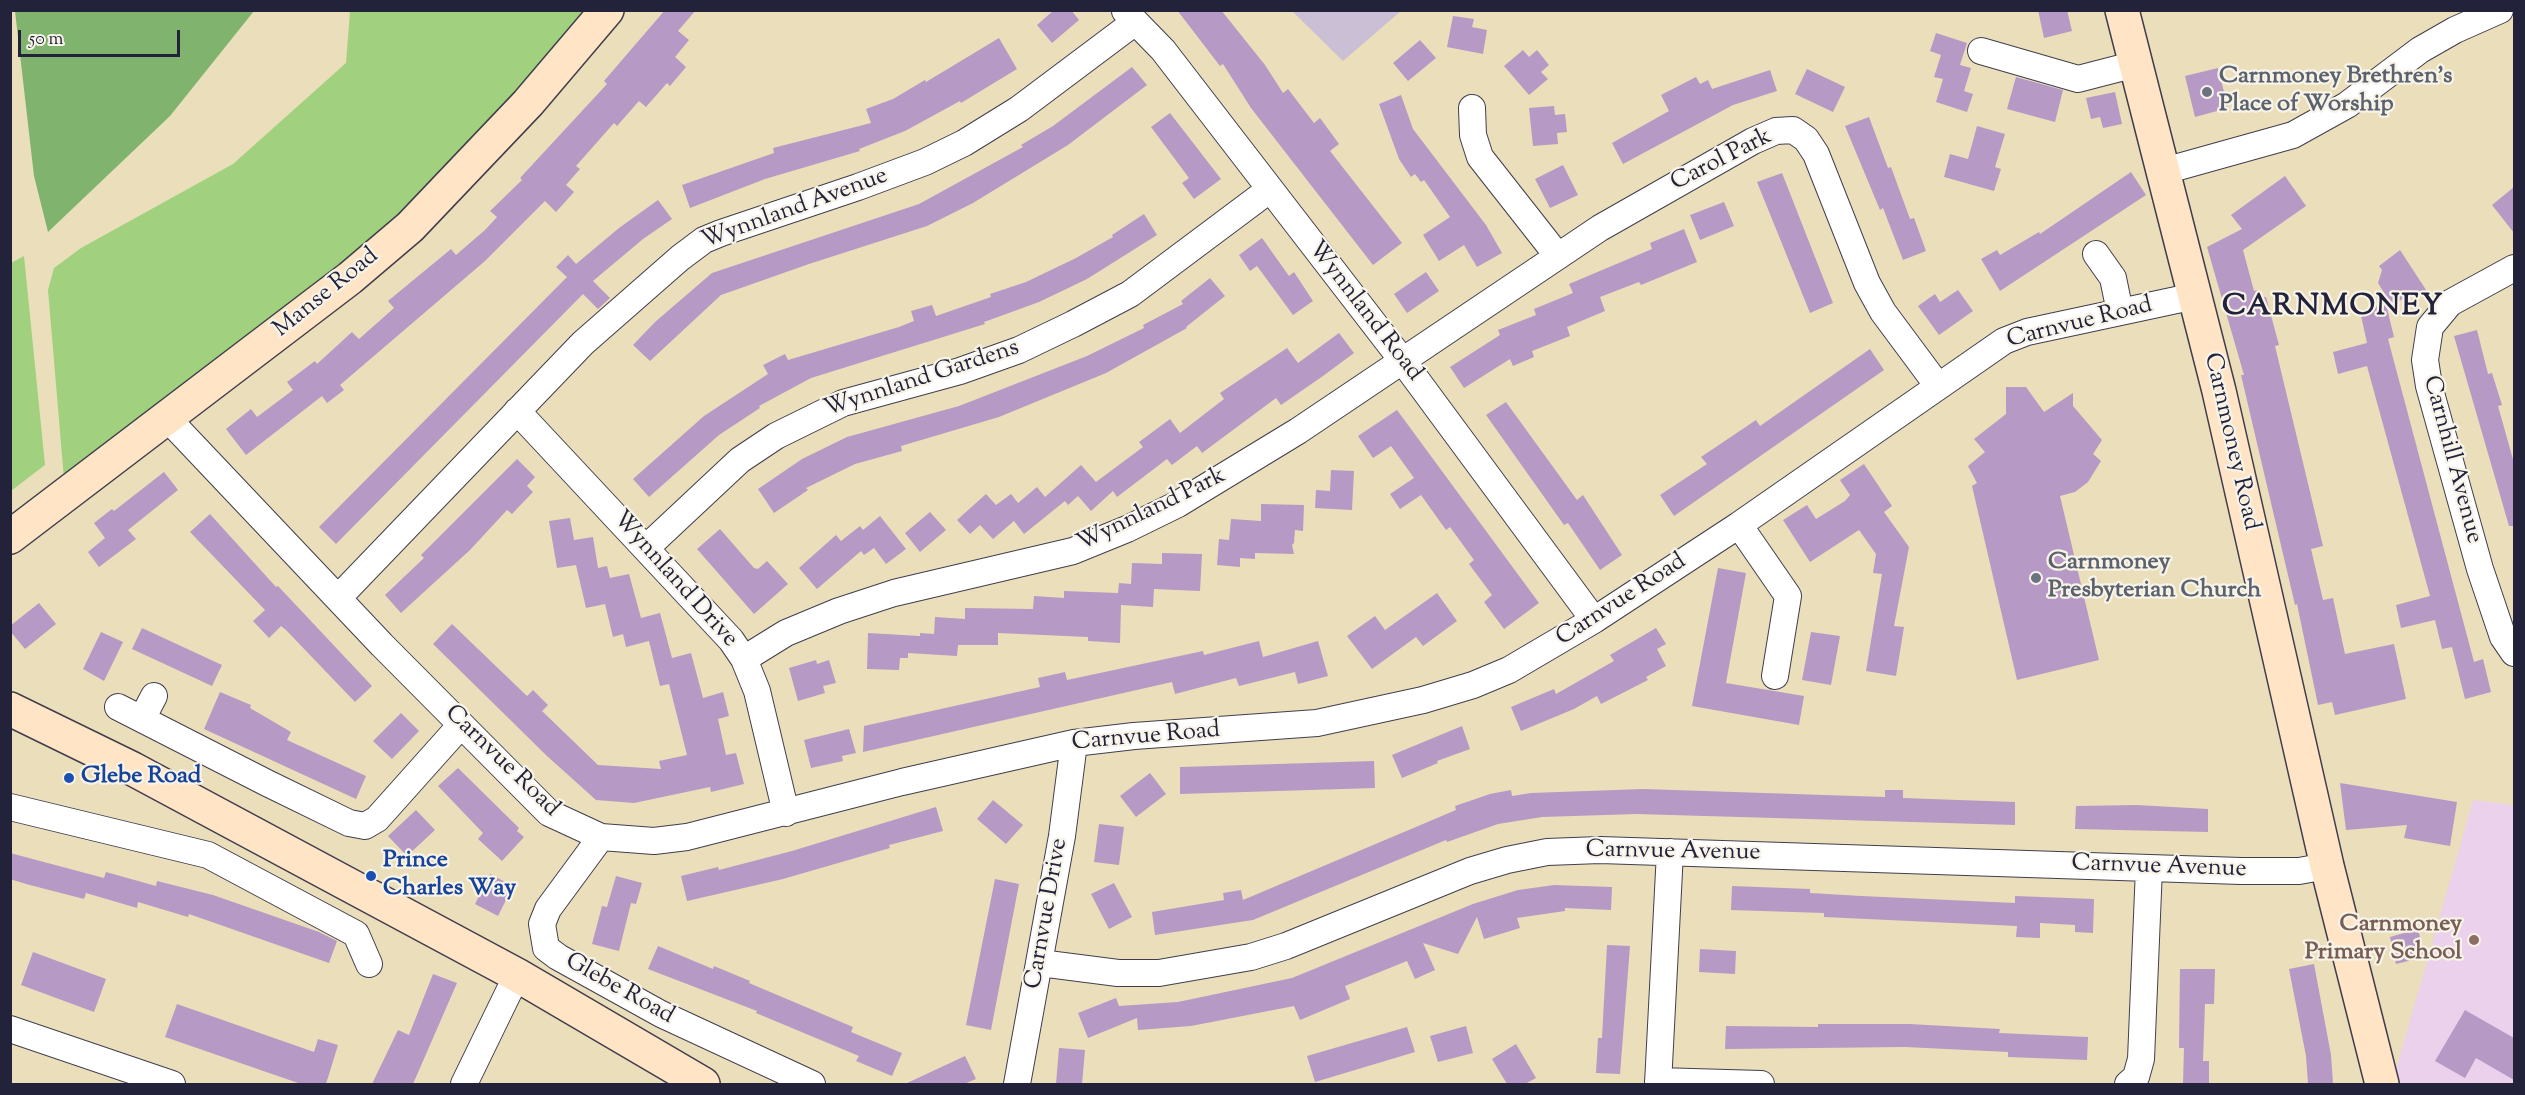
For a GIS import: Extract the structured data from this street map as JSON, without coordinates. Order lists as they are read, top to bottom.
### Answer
{
  "streets": {
    "street": [
      "Carol Park",
      "Wynnland Avenue",
      "Manse Road",
      "Wynnland Road",
      "Carnvue Road",
      "Wynnland Gardens",
      "Carnmoney Road",
      "Carnhill Avenue",
      "Wynnland Park",
      "Wynnland Drive",
      "Carnvue Avenue",
      "Carnvue Drive",
      "Glebe Road"
    ]
  },
  "crossings": [
    ["Carol Park", "Wynnland Road"],
    ["Carol Park", "Carnvue Road"],
    ["Carol Park", "Wynnland Park"],
    ["Wynnland Avenue", "Wynnland Road"],
    ["Wynnland Avenue", "Carnvue Road"],
    ["Wynnland Avenue", "Wynnland Drive"],
    ["Manse Road", "Carnvue Road"],
    ["Wynnland Road", "Carnvue Road"],
    ["Wynnland Road", "Wynnland Gardens"],
    ["Wynnland Road", "Wynnland Park"],
    ["Carnvue Road", "Carnmoney Road"],
    ["Carnvue Road", "Wynnland Drive"],
    ["Carnvue Road", "Carnvue Drive"],
    ["Carnvue Road", "Glebe Road"],
    ["Wynnland Gardens", "Wynnland Drive"],
    ["Carnmoney Road", "Carnvue Avenue"],
    ["Wynnland Park", "Wynnland Drive"],
    ["Carnvue Avenue", "Carnvue Drive"]
  ],
  "districts": ["CARNMONEY"],
  "places": [
    "Carnmoney Brethren's Place of Worship",
    "Carnmoney Presbyterian Church",
    "Glebe Road",
    "Prince Charles Way",
    "Carnmoney Primary School"
  ],
  "scale_bar": "50 m"
}
